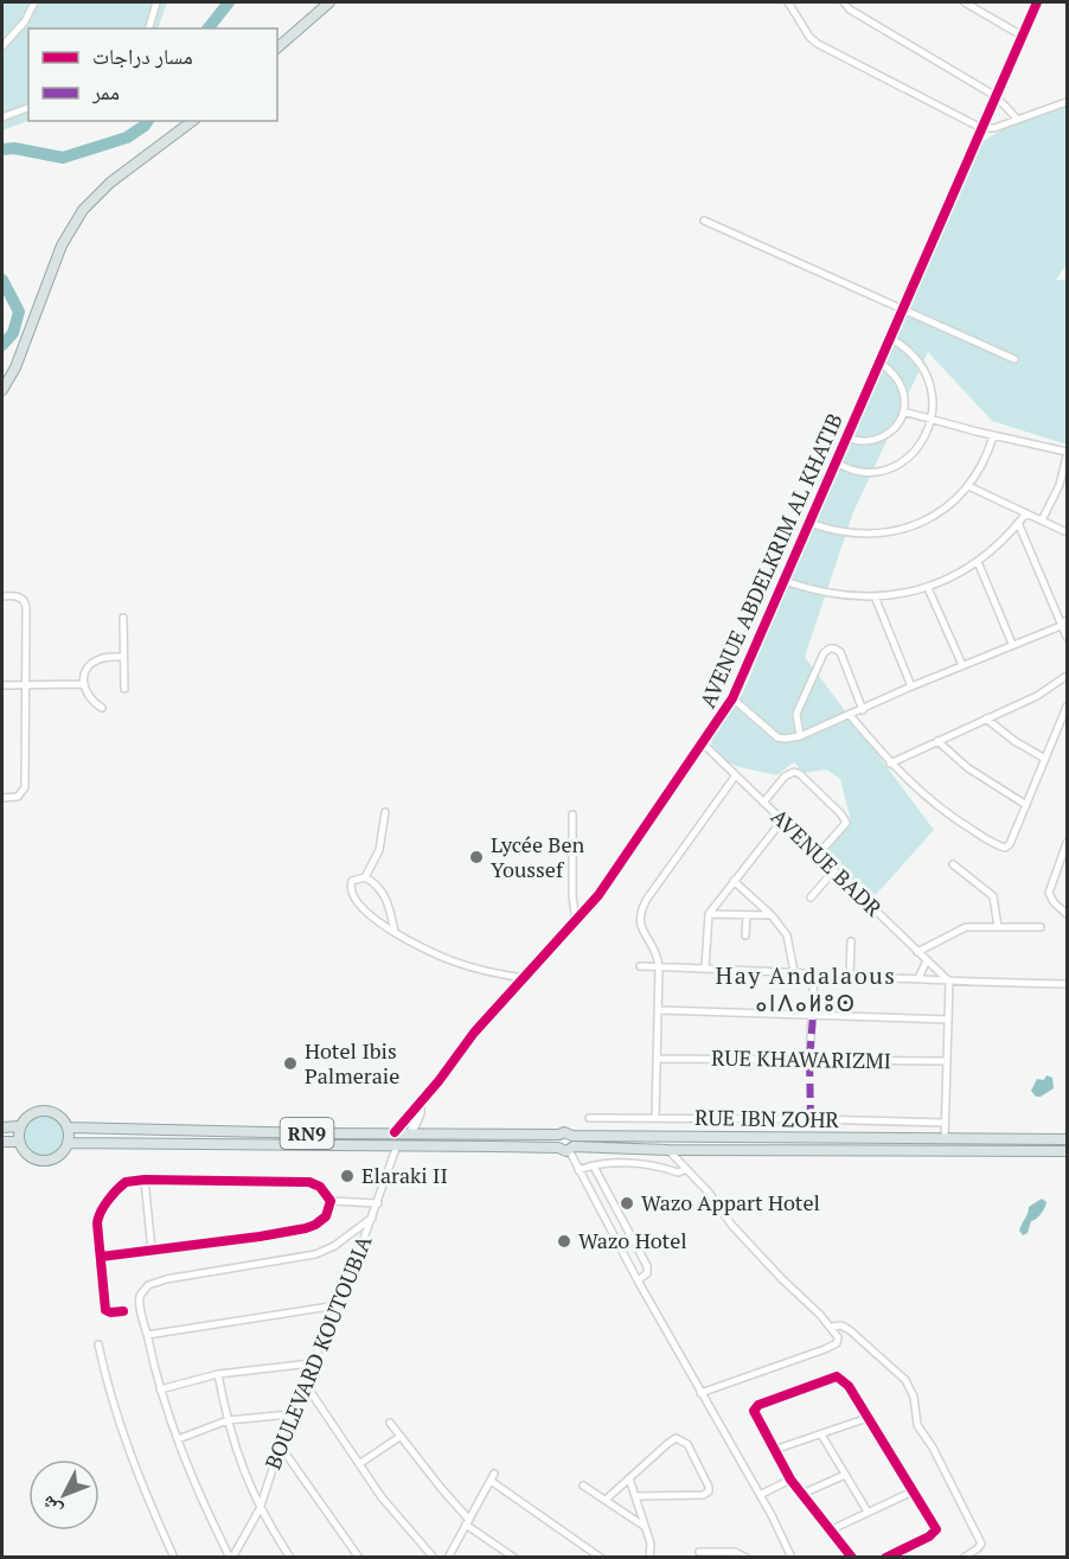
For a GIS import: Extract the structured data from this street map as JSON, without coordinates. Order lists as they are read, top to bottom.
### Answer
{
  "streets": {
    "main road": ["RN9"],
    "street": [
      "AVENUE ABDELKRIM AL KHATIB",
      "AVENUE BADR",
      "RUE KHAWARIZMI",
      "RUE IBN ZOHR",
      "BOULEVARD KOUTOUBIA"
    ]
  },
  "crossings": [
    ["AVENUE ABDELKRIM AL KHATIB", "AVENUE BADR"],
    ["AVENUE ABDELKRIM AL KHATIB", "RN9"],
    ["RN9", "BOULEVARD KOUTOUBIA"]
  ],
  "districts": ["Hay Andalaous ⴰⵏⴷⴰⵍⵓⵙ"],
  "places": [
    "Lycée Ben Youssef",
    "Hotel Ibis Palmeraie",
    "Elaraki II",
    "Wazo Appart Hotel",
    "Wazo Hotel"
  ],
  "legend": ["مسار دراجات", "ممر"],
  "north": "bottom left"
}
